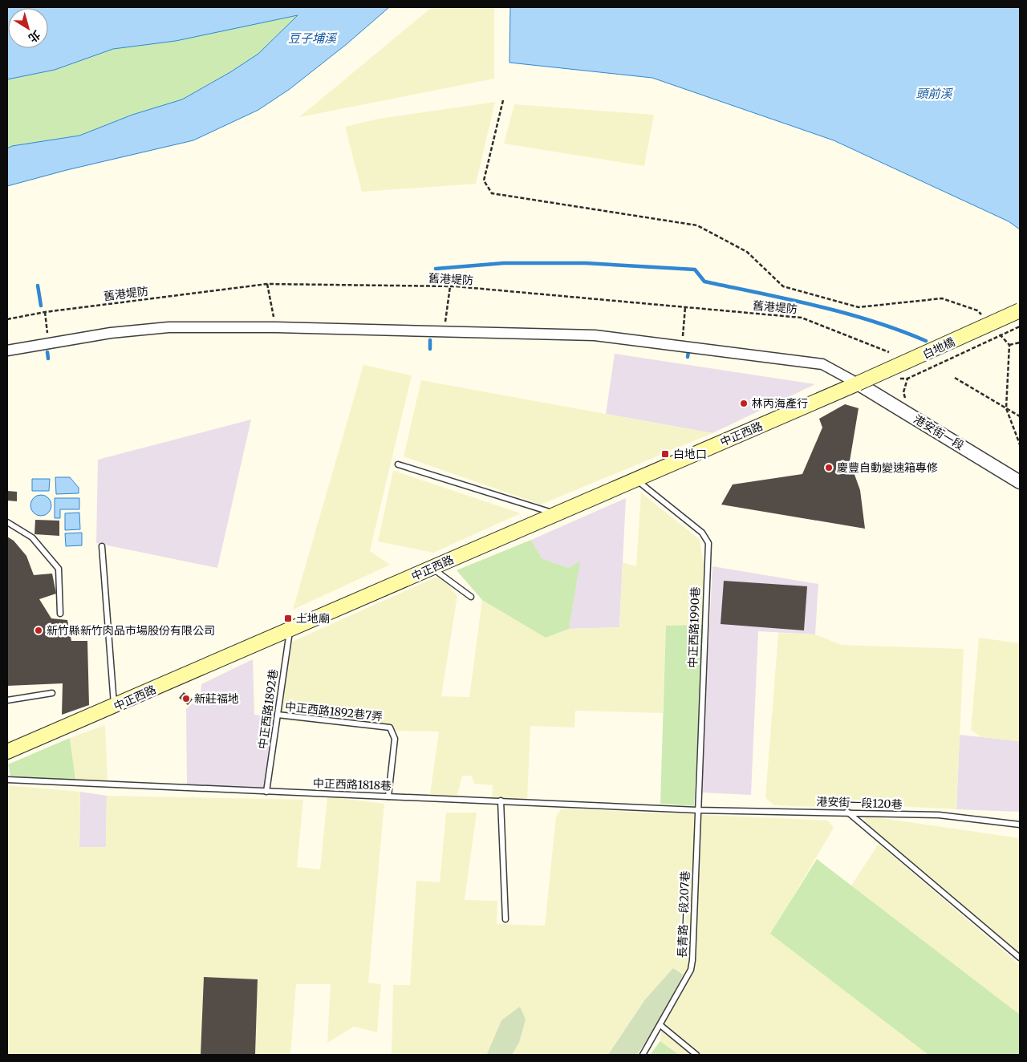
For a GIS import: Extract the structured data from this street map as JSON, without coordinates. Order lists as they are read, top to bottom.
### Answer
{
  "streets": {
    "main road": ["白地橋", "中正西路"],
    "street": ["港安街一段"],
    "lane": [
      "中正西路1990巷",
      "中正西路1892巷",
      "中正西路1892巷7弄",
      "中正西路1818巷",
      "港安街一段120巷",
      "長青路一段207巷"
    ],
    "path": ["舊港堤防"]
  },
  "crossings": [
    ["白地橋", "港安街一段"],
    ["白地橋", "中正西路"],
    ["港安街一段", "中正西路"],
    ["中正西路", "中正西路1990巷"],
    ["中正西路", "中正西路1892巷"],
    ["中正西路1990巷", "中正西路1818巷"],
    ["中正西路1990巷", "港安街一段120巷"],
    ["中正西路1990巷", "長青路一段207巷"],
    ["中正西路1892巷", "中正西路1892巷7弄"],
    ["中正西路1892巷", "中正西路1818巷"],
    ["中正西路1892巷7弄", "中正西路1818巷"],
    ["中正西路1818巷", "港安街一段120巷"],
    ["中正西路1818巷", "長青路一段207巷"],
    ["港安街一段120巷", "長青路一段207巷"]
  ],
  "water": ["豆子埔溪", "頭前溪"],
  "places": {
    "other": [
      "林丙海產行",
      "慶豐自動變速箱專修",
      "新竹縣新竹肉品市場股份有限公司",
      "新莊福地"
    ],
    "transit": ["白地口", "土地廟"]
  },
  "north": "bottom right"
}
